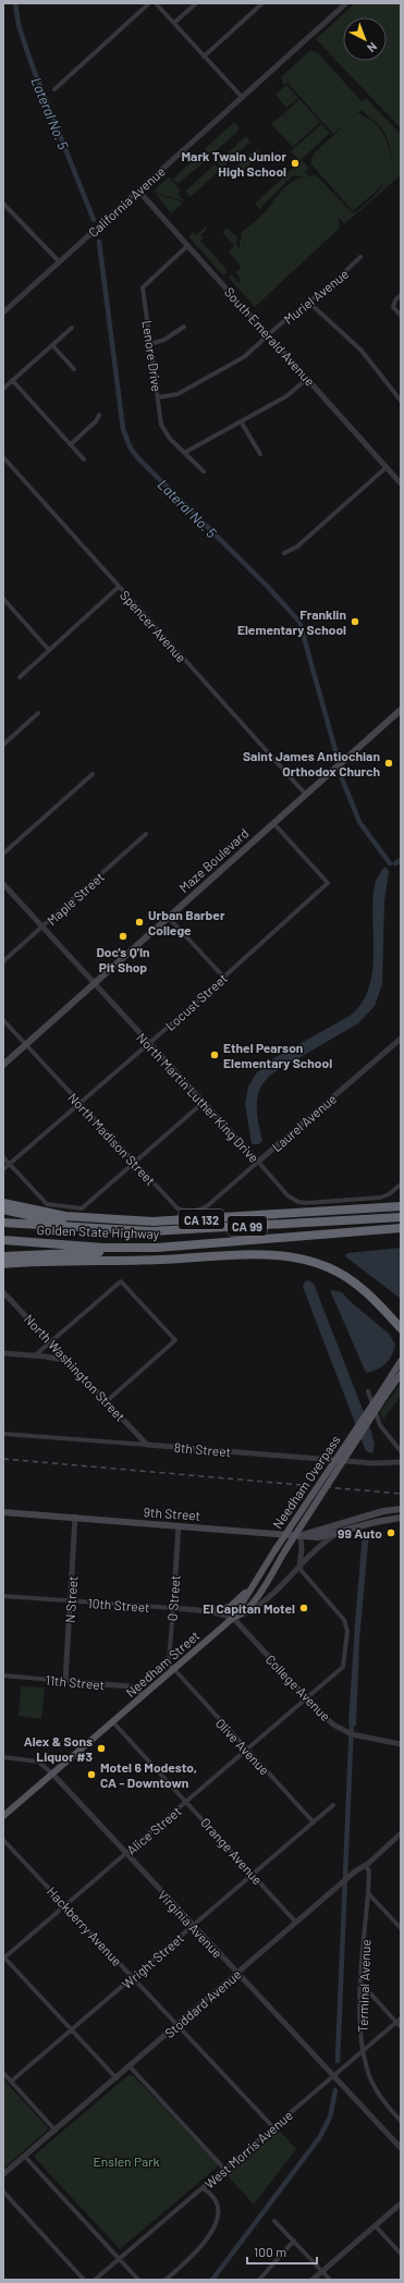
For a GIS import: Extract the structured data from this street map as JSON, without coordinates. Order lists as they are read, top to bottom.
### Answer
{
  "streets": {
    "highway": ["CA 132", "CA 99", "Golden State Highway"],
    "main road": [
      "Maze Boulevard",
      "Needham Overpass",
      "9th Street",
      "Needham Street"
    ],
    "street": [
      "California Avenue",
      "Muriel Avenue",
      "South Emerald Avenue",
      "Lenore Drive",
      "Spencer Avenue",
      "Maple Street",
      "Locust Street",
      "North Martin Luther King Drive",
      "Laurel Avenue",
      "North Madison Street",
      "North Washington Street",
      "8th Street",
      "O Street",
      "N Street",
      "10th Street",
      "11th Street",
      "College Avenue",
      "Olive Avenue",
      "Alice Street",
      "Orange Avenue",
      "Virginia Avenue",
      "Hackberry Avenue",
      "Wright Street",
      "Terminal Avenue",
      "Stoddard Avenue",
      "West Morris Avenue"
    ]
  },
  "crossings": [
    ["California Avenue", "South Emerald Avenue"],
    ["Muriel Avenue", "South Emerald Avenue"],
    ["Muriel Avenue", "Lenore Drive"],
    ["South Emerald Avenue", "Lenore Drive"],
    ["Spencer Avenue", "Maze Boulevard"],
    ["Maze Boulevard", "Locust Street"],
    ["Maze Boulevard", "North Martin Luther King Drive"],
    ["Maze Boulevard", "North Madison Street"],
    ["Maple Street", "North Martin Luther King Drive"],
    ["Locust Street", "North Martin Luther King Drive"],
    ["Locust Street", "North Madison Street"],
    ["North Martin Luther King Drive", "Laurel Avenue"],
    ["Laurel Avenue", "North Madison Street"],
    ["North Washington Street", "8th Street"],
    ["Needham Overpass", "10th Street"],
    ["Needham Overpass", "Needham Street"],
    ["Needham Overpass", "College Avenue"],
    ["9th Street", "O Street"],
    ["9th Street", "N Street"],
    ["9th Street", "Needham Street"],
    ["O Street", "10th Street"],
    ["O Street", "Needham Street"],
    ["O Street", "Olive Avenue"],
    ["N Street", "10th Street"],
    ["N Street", "11th Street"],
    ["10th Street", "Needham Street"],
    ["10th Street", "College Avenue"],
    ["Needham Street", "11th Street"],
    ["Needham Street", "College Avenue"],
    ["Needham Street", "Olive Avenue"],
    ["Needham Street", "Alice Street"],
    ["Needham Street", "Orange Avenue"],
    ["Needham Street", "Virginia Avenue"],
    ["College Avenue", "Alice Street"],
    ["Olive Avenue", "Alice Street"],
    ["Olive Avenue", "Wright Street"],
    ["Alice Street", "Orange Avenue"],
    ["Alice Street", "Virginia Avenue"],
    ["Alice Street", "Hackberry Avenue"],
    ["Orange Avenue", "Wright Street"],
    ["Orange Avenue", "Stoddard Avenue"],
    ["Virginia Avenue", "Wright Street"],
    ["Virginia Avenue", "Stoddard Avenue"],
    ["Virginia Avenue", "West Morris Avenue"],
    ["Hackberry Avenue", "Wright Street"],
    ["Hackberry Avenue", "Stoddard Avenue"],
    ["Hackberry Avenue", "West Morris Avenue"],
    ["Terminal Avenue", "Stoddard Avenue"],
    ["Terminal Avenue", "West Morris Avenue"]
  ],
  "water": ["Lateral No. 5"],
  "parks": ["Enslen Park"],
  "places": [
    "Mark Twain Junior High School",
    "Franklin Elementary School",
    "Saint James Antiochian Orthodox Church",
    "Urban Barber College",
    "Doc's Q'In Pit Shop",
    "Ethel Pearson Elementary School",
    "99 Auto",
    "El Capitan Motel",
    "Alex & Sons Liquor #3",
    "Motel 6 Modesto, CA - Downtown"
  ],
  "scale_bar": "100 m",
  "north": "bottom right"
}
